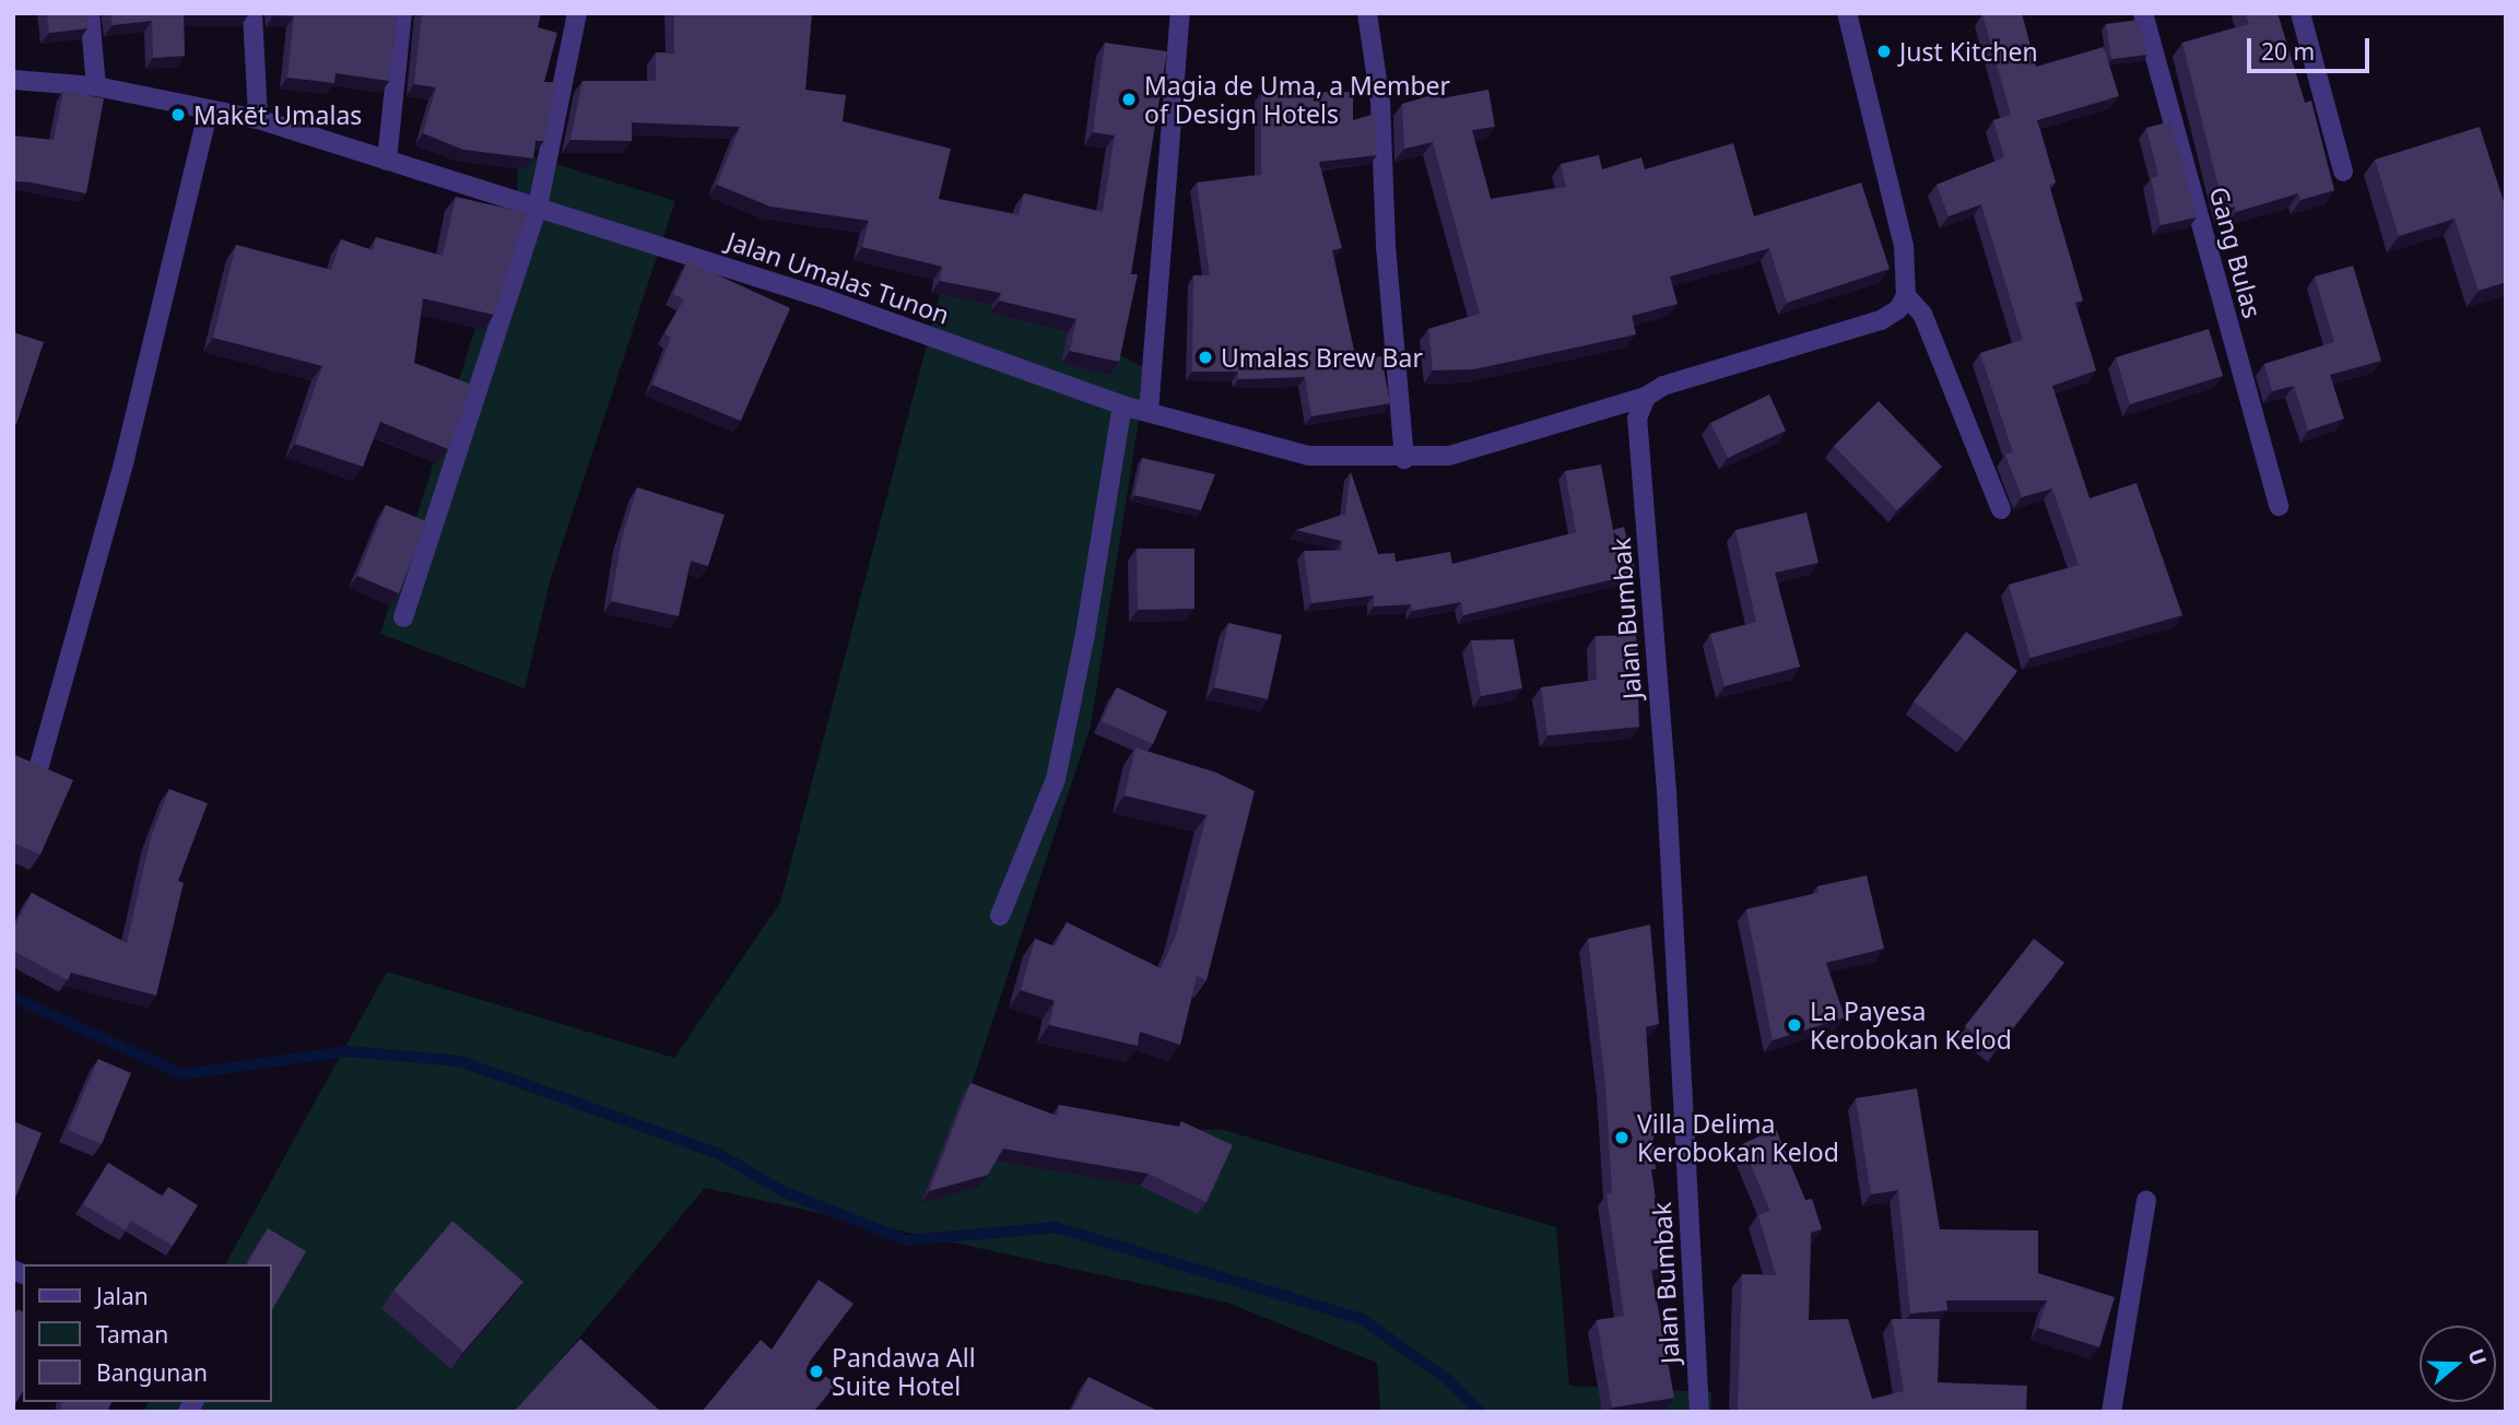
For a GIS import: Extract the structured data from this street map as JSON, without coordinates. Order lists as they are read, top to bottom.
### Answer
{
  "streets": {
    "street": ["Gang Bulas", "Jalan Umalas Tunon", "Jalan Bumbak"]
  },
  "crossings": [
    ["Jalan Umalas Tunon", "Jalan Bumbak"]
  ],
  "places": [
    "Just Kitchen",
    "Magia de Uma, a Member of Design Hotels",
    "Makēt Umalas",
    "Umalas Brew Bar",
    "La Payesa Kerobokan Kelod",
    "Villa Delima Kerobokan Kelod",
    "Pandawa All Suite Hotel"
  ],
  "legend": ["Jalan", "Taman", "Bangunan"],
  "scale_bar": "20 m",
  "north": "right"
}
